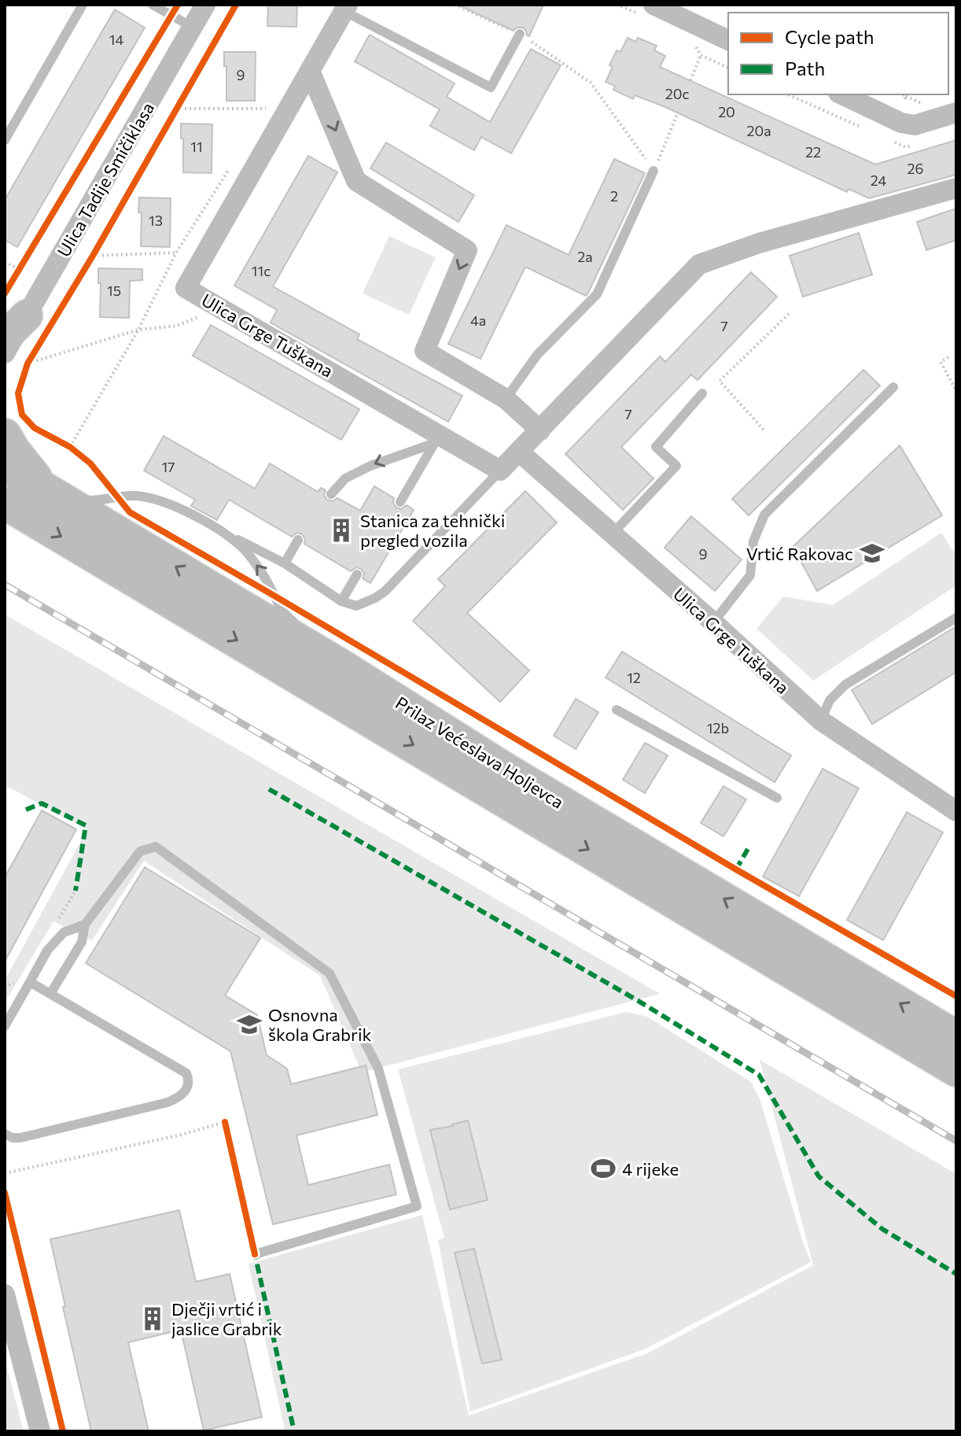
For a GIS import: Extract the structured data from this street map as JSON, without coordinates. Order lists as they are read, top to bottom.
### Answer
{
  "streets": {
    "highway": ["Prilaz Većeslava Holjevca"],
    "street": ["Ulica Tadije Smičiklasa", "Ulica Grge Tuškana"]
  },
  "places": {
    "building": ["Stanica za tehnički pregled vozila", "Dječji vrtić i jaslice Grabrik"],
    "school or university": ["Vrtić Rakovac", "Osnovna škola Grabrik"],
    "sports": ["4 rijeke"]
  },
  "house_numbers": [
    "14",
    "9",
    "20c",
    "20",
    "20a",
    "11",
    "22",
    "26",
    "24",
    "2",
    "13",
    "2a",
    "11c",
    "15",
    "4a",
    "7",
    "7",
    "17",
    "9",
    "12",
    "12b"
  ],
  "legend": ["Cycle path", "Path"]
}
